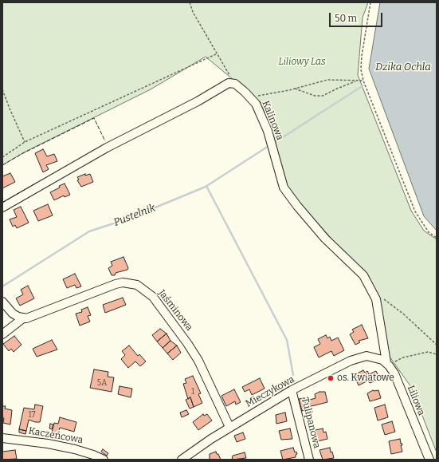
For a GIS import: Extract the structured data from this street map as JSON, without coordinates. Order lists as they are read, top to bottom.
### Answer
{
  "streets": {
    "street": [
      "Kalinowa",
      "Jaśminowa",
      "Mieczykowa",
      "Liliowa",
      "Tulipanowa",
      "Kaczeńcowa"
    ]
  },
  "crossings": [
    ["Kalinowa", "Mieczykowa"],
    ["Kalinowa", "Liliowa"],
    ["Jaśminowa", "Mieczykowa"],
    ["Mieczykowa", "Liliowa"],
    ["Mieczykowa", "Tulipanowa"]
  ],
  "water": ["Dzika Ochla", "Pustelnik"],
  "parks": ["Liliowy Las"],
  "places": ["os. Kwiatowe"],
  "house_numbers": ["5A", "1", "17"],
  "scale_bar": "50 m"
}
